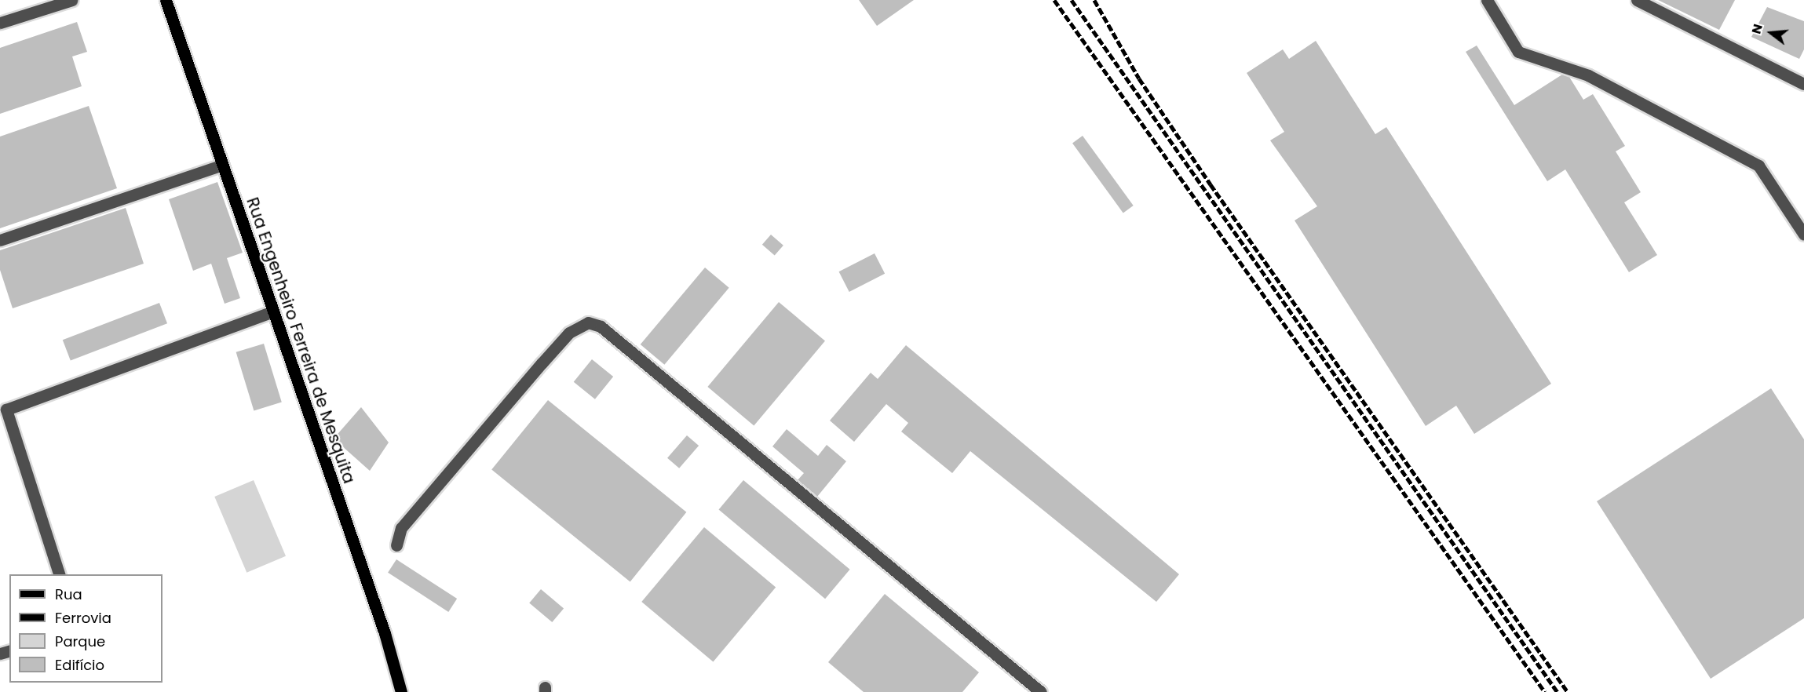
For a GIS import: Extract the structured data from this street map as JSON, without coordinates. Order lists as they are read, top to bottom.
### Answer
{
  "streets": {
    "main road": ["Rua Engenheiro Ferreira de Mesquita"]
  },
  "legend": [
    "Rua",
    "Ferrovia",
    "Parque",
    "Edifício"
  ],
  "north": "left"
}
